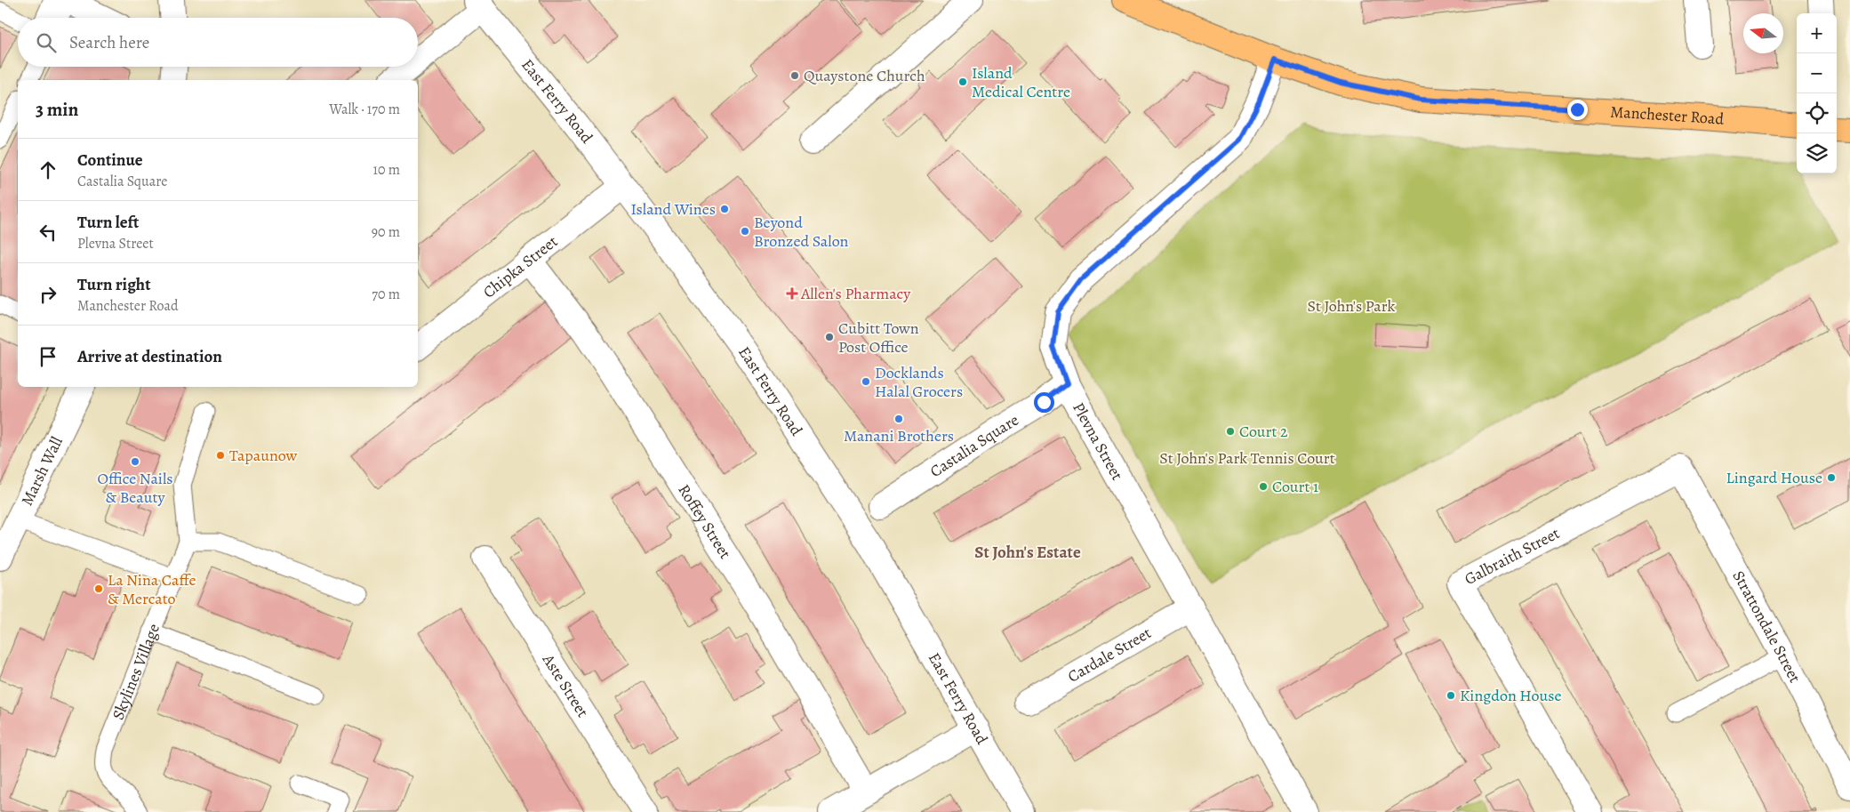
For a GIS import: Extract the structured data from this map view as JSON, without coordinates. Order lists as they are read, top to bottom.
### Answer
{
  "streets": {
    "main road": ["Manchester Road"],
    "street": [
      "East Ferry Road",
      "Chipka Street",
      "Plevna Street",
      "Castalia Square",
      "Marsh Wall",
      "Roffey Street",
      "Galbraith Street",
      "Strattondale Street",
      "Cardale Street",
      "Aste Street"
    ],
    "lane": ["Skylines Village"]
  },
  "crossings": [
    ["East Ferry Road", "Chipka Street"],
    ["Manchester Road", "Plevna Street"],
    ["Chipka Street", "Roffey Street"],
    ["Plevna Street", "Castalia Square"],
    ["Plevna Street", "Cardale Street"],
    ["Galbraith Street", "Strattondale Street"]
  ],
  "districts": ["St John's Estate"],
  "parks": ["St John's Park", "St John's Park Tennis Court"],
  "places": {
    "other": [
      "Quaystone Church",
      "Island Medical Centre",
      "Island Wines",
      "Beyond Bronzed Salon",
      "Cubitt Town Post Office",
      "Docklands Halal Grocers",
      "Manani Brothers",
      "Court 2",
      "Tapaunow",
      "Office Nails & Beauty",
      "Lingard House",
      "Court 1",
      "La Nina Caffe & Mercato",
      "Kingdon House"
    ],
    "health": ["Allen's Pharmacy"]
  },
  "north": "left",
  "page": {
    "map_buttons": ["+", "−"],
    "search": "Search here",
    "heading": ["3 min", "Walk · 170 m"],
    "list": [
      ["Continue", "Castalia Square", "10 m"],
      ["Turn left", "Plevna Street", "90 m"],
      ["Turn right", "Manchester Road", "70 m"],
      "Arrive at destination"
    ]
  }
}
